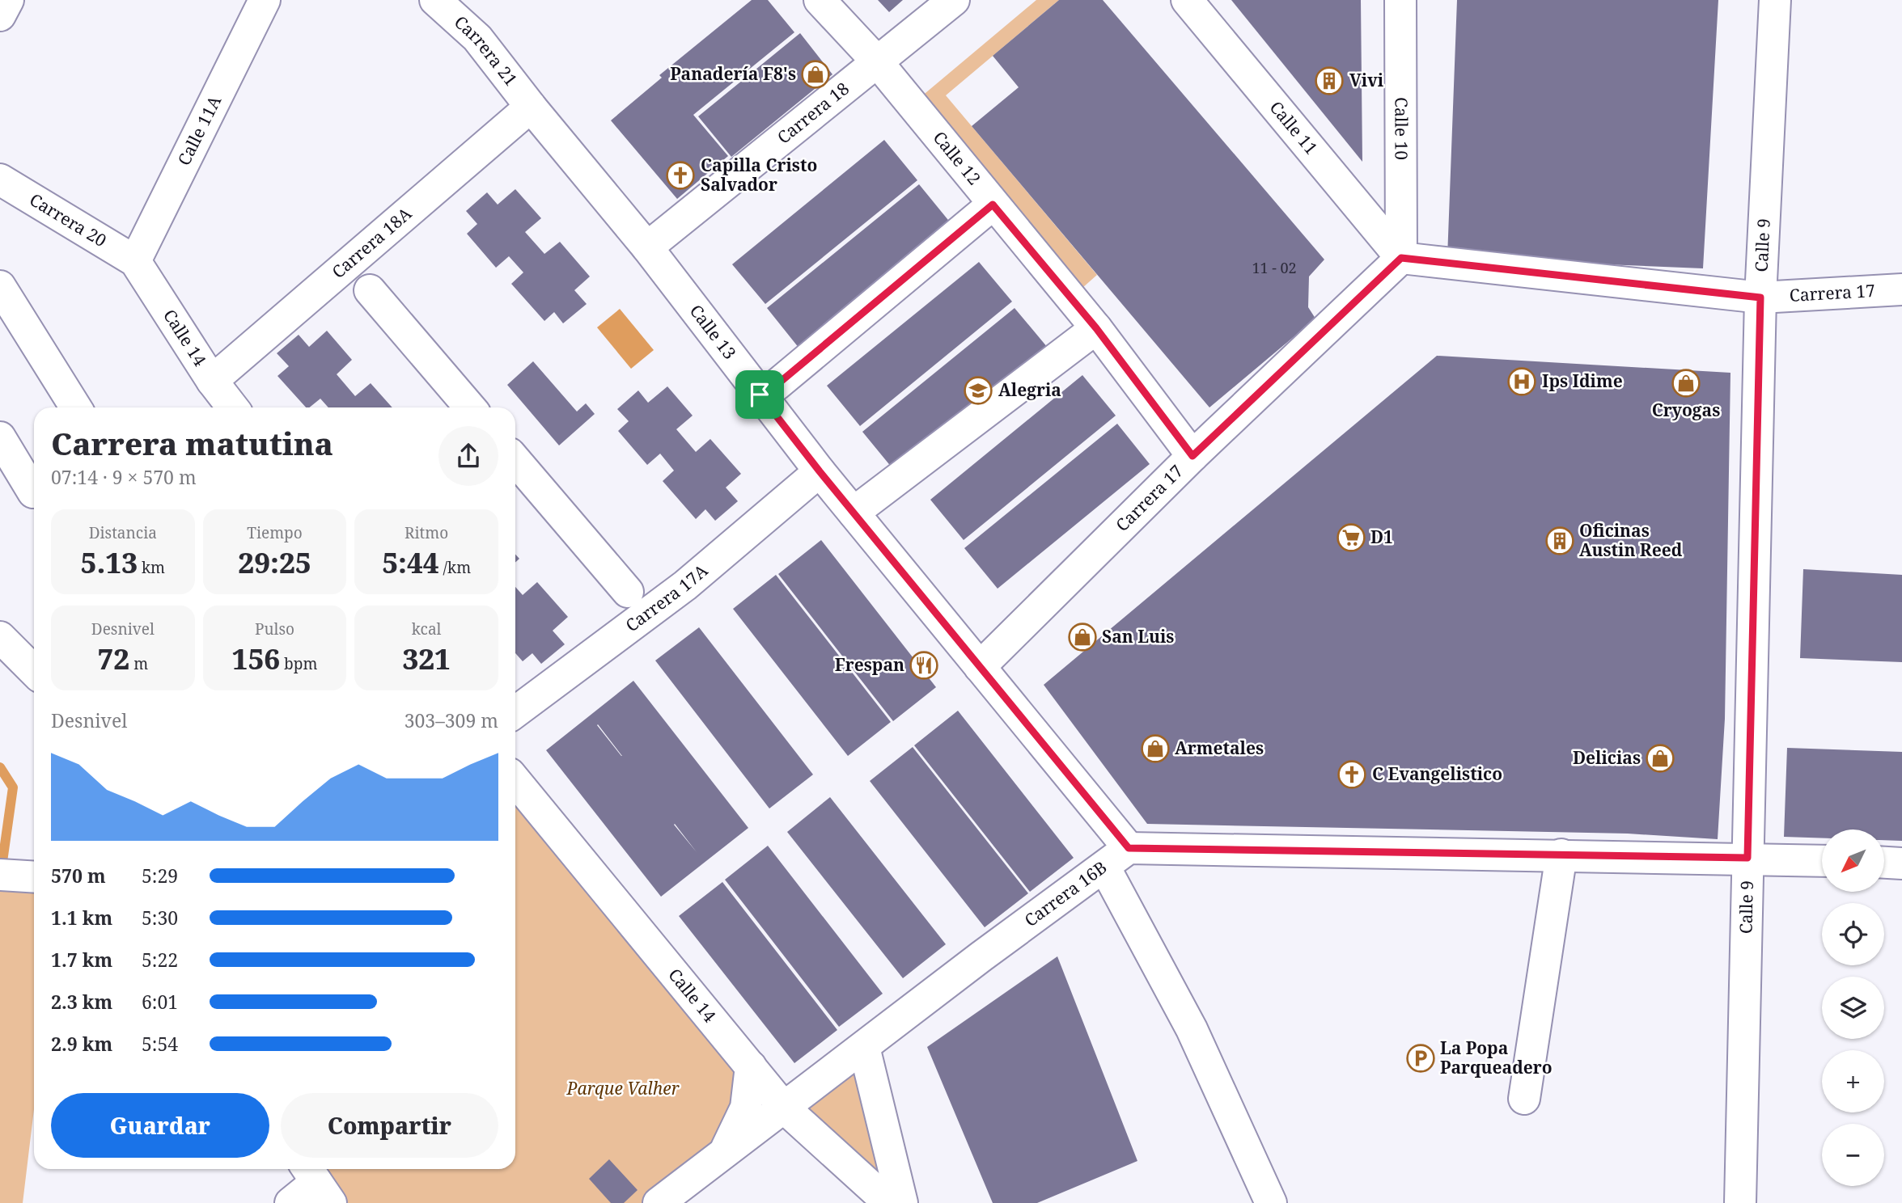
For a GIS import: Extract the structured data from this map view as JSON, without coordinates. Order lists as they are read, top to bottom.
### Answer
{
  "streets": {
    "street": [
      "Carrera 21",
      "Carrera 18",
      "Calle 11",
      "Calle 10",
      "Calle 11A",
      "Calle 12",
      "Carrera 20",
      "Carrera 18A",
      "Calle 9",
      "Carrera 17",
      "Calle 13",
      "Calle 14",
      "Carrera 17A",
      "Carrera 16B"
    ]
  },
  "crossings": [
    ["Carrera 21", "Carrera 18A"],
    ["Carrera 21", "Calle 13"],
    ["Carrera 18", "Calle 12"],
    ["Carrera 18", "Calle 13"],
    ["Calle 11", "Calle 10"],
    ["Calle 11", "Carrera 17"],
    ["Calle 10", "Carrera 17"],
    ["Calle 11A", "Carrera 20"],
    ["Calle 11A", "Calle 14"],
    ["Calle 12", "Carrera 17"],
    ["Carrera 20", "Calle 14"],
    ["Carrera 18A", "Calle 13"],
    ["Carrera 18A", "Calle 14"],
    ["Calle 9", "Carrera 17"],
    ["Carrera 17", "Calle 13"],
    ["Calle 13", "Carrera 17A"],
    ["Calle 13", "Carrera 16B"],
    ["Calle 14", "Carrera 16B"]
  ],
  "parks": ["Parque Valher"],
  "places": {
    "shop": [
      "Panadería F8's",
      "Cryogas",
      "San Luis",
      "Armetales",
      "Delicias"
    ],
    "building": ["Vivi", "Oficinas Austin Reed"],
    "church": ["Capilla Cristo Salvador", "C Evangelistico"],
    "hospital": ["Ips Idime"],
    "school or university": ["Alegria"],
    "supermarket": ["D1"],
    "restaurant": ["Frespan"],
    "parking": ["La Popa Parqueadero"]
  },
  "house_numbers": ["11 - 02"],
  "north": "bottom left",
  "page": {
    "heading": ["Carrera matutina", "07:14 · 9 × 570 m"],
    "stats": [
      ["Distancia", "5.13 km"],
      ["Tiempo", "29:25"],
      ["Ritmo", "5:44 /km"],
      ["Desnivel", "72 m"],
      ["Pulso", "156 bpm"],
      ["kcal", "321"]
    ],
    "chart": ["Desnivel", "303–309 m"],
    "map_buttons": ["+", "−"],
    "list": [
      {
        "name": "570 m",
        "note": "5:29"
      },
      {
        "name": "1.1 km",
        "note": "5:30"
      },
      {
        "name": "1.7 km",
        "note": "5:22"
      },
      {
        "name": "2.3 km",
        "note": "6:01"
      },
      {
        "name": "2.9 km",
        "note": "5:54"
      }
    ],
    "buttons": ["Guardar", "Compartir"]
  }
}
